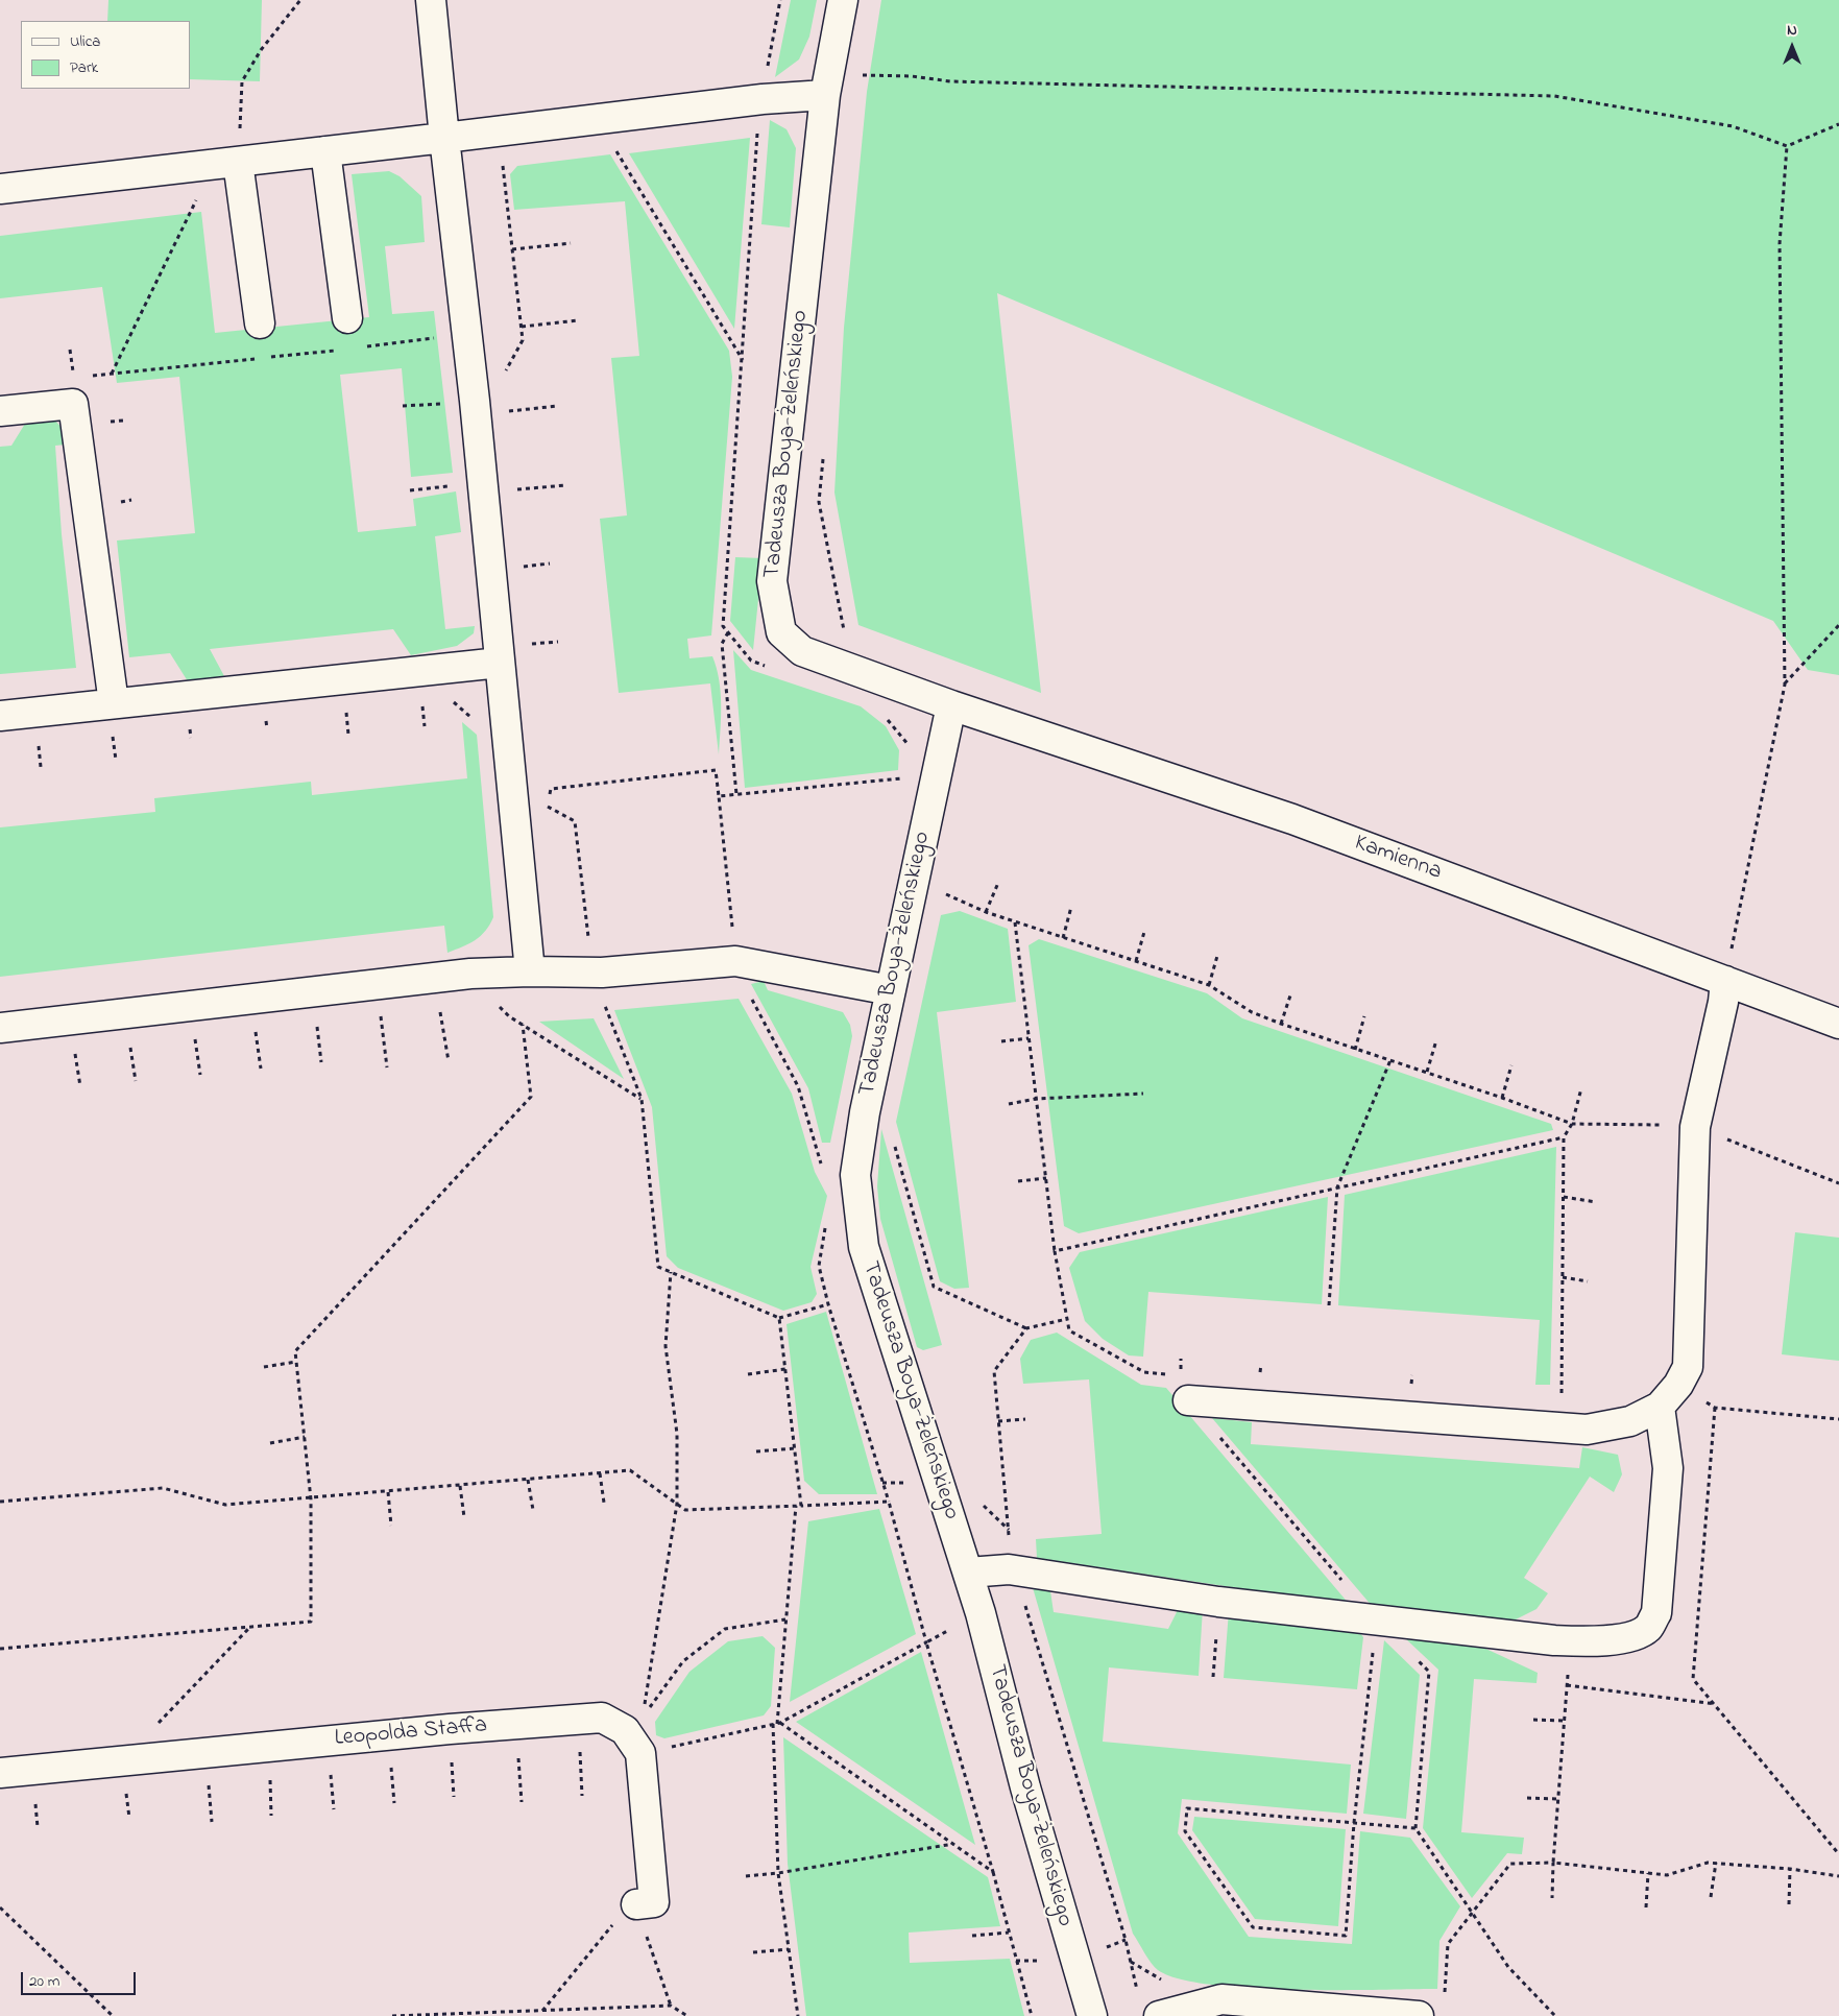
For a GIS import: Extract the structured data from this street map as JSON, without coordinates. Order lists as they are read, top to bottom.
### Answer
{
  "streets": {
    "street": ["Tadeusza Boya-Żeleńskiego", "Kamienna", "Leopolda Staffa"]
  },
  "crossings": [
    ["Tadeusza Boya-Żeleńskiego", "Kamienna"]
  ],
  "legend": ["Ulica", "Park"],
  "scale_bar": "20 m",
  "north": "top"
}
